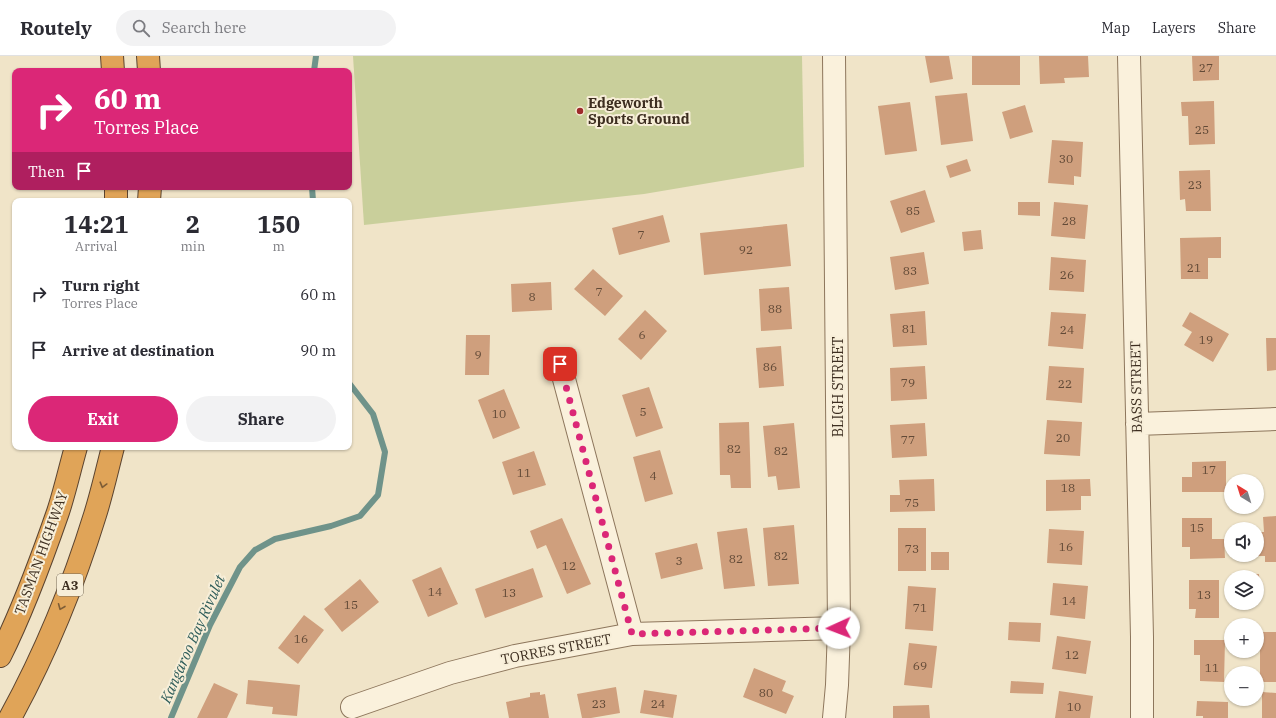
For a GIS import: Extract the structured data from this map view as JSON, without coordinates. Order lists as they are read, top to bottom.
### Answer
{
  "streets": {
    "highway": ["TASMAN HIGHWAY", "A3"],
    "street": ["BLIGH STREET", "BASS STREET", "TORRES STREET"]
  },
  "crossings": [
    ["BLIGH STREET", "TORRES STREET"]
  ],
  "water": ["Kangaroo Bay Rivulet"],
  "places": ["Edgeworth Sports Ground"],
  "house_numbers": [
    "27",
    "25",
    "30",
    "23",
    "85",
    "28",
    "7",
    "92",
    "21",
    "83",
    "26",
    "7",
    "8",
    "88",
    "81",
    "24",
    "6",
    "19",
    "9",
    "86",
    "79",
    "22",
    "5",
    "10",
    "20",
    "77",
    "82",
    "82",
    "17",
    "11",
    "4",
    "18",
    "75",
    "15",
    "16",
    "73",
    "82",
    "82",
    "3",
    "12",
    "14",
    "13",
    "13",
    "14",
    "15",
    "71",
    "16",
    "12",
    "69",
    "11",
    "80",
    "23",
    "24",
    "10"
  ],
  "north": "top left",
  "page": {
    "header": "Routely",
    "search": "Search here",
    "nav": ["Map", "Layers", "Share"],
    "turn": ["60 m", "Torres Place"],
    "then": "Then",
    "eta": [
      "14:21",
      "Arrival",
      "2",
      "min",
      "150",
      "m"
    ],
    "list": [
      {
        "name": "Turn right",
        "note": "Torres Place",
        "value": "60 m"
      },
      {
        "name": "Arrive at destination",
        "value": "90 m"
      }
    ],
    "buttons": ["Exit", "Share"],
    "map_buttons": ["+", "−"]
  }
}
